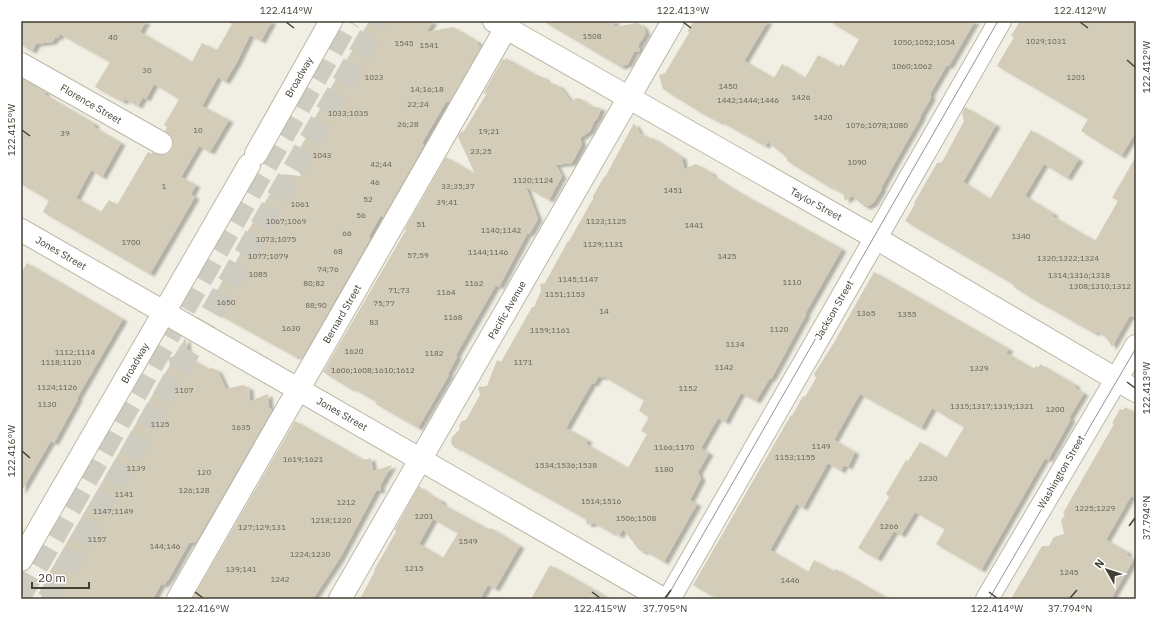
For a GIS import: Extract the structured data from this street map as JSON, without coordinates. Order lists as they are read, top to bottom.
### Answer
{
  "streets": {
    "street": [
      "Broadway",
      "Florence Street",
      "Taylor Street",
      "Jones Street",
      "Pacific Avenue",
      "Jackson Street",
      "Bernard Street",
      "Washington Street"
    ]
  },
  "crossings": [
    ["Broadway", "Jones Street"],
    ["Taylor Street", "Pacific Avenue"],
    ["Taylor Street", "Jackson Street"],
    ["Taylor Street", "Bernard Street"],
    ["Taylor Street", "Washington Street"],
    ["Jones Street", "Pacific Avenue"],
    ["Jones Street", "Bernard Street"]
  ],
  "house_numbers": [
    "1508",
    "40",
    "1029;1031",
    "1050;1052;1054",
    "1545",
    "1541",
    "1060;1062",
    "30",
    "1023",
    "1201",
    "1450",
    "14;16;18",
    "1426",
    "1442;1444;1446",
    "22;24",
    "1033;1035",
    "1420",
    "26;28",
    "1076;1078;1080",
    "10",
    "19;21",
    "39",
    "23;25",
    "1043",
    "1090",
    "42;44",
    "1120;1124",
    "46",
    "1",
    "33;35;37",
    "1451",
    "52",
    "39;41",
    "1061",
    "56",
    "1067;1069",
    "1123;1125",
    "51",
    "1441",
    "1140;1142",
    "66",
    "1340",
    "1073;1075",
    "1700",
    "1129;1131",
    "68",
    "1144;1146",
    "57;59",
    "1077;1079",
    "1425",
    "1320;1322;1324",
    "74;76",
    "1085",
    "1314;1316;1318",
    "1145;1147",
    "1110",
    "80;82",
    "1162",
    "1308;1310;1312",
    "71;73",
    "1164",
    "1151;1153",
    "1650",
    "75;77",
    "88;90",
    "14",
    "1365",
    "1355",
    "1168",
    "83",
    "1630",
    "1120",
    "1159;1161",
    "1134",
    "1620",
    "1112;1114",
    "1182",
    "1118;1120",
    "1171",
    "1142",
    "1329",
    "1606;1608;1610;1612",
    "1124;1126",
    "1152",
    "1107",
    "1130",
    "1315;1317;1319;1321",
    "1200",
    "1125",
    "1635",
    "1149",
    "1166;1170",
    "1153;1155",
    "1619;1621",
    "1534;1536;1538",
    "1139",
    "1180",
    "120",
    "1230",
    "126;128",
    "1141",
    "1514;1516",
    "1212",
    "1225;1229",
    "1147;1149",
    "1201",
    "1506;1508",
    "1218;1220",
    "1266",
    "127;129;131",
    "1157",
    "1549",
    "144;146",
    "1224;1230",
    "1215",
    "139;141",
    "1245",
    "1242",
    "1446"
  ],
  "scale_bar": "20 m",
  "north": "top left",
  "coordinates": [
    "122.414°W",
    "122.413°W",
    "122.412°W",
    "122.415°W",
    "122.416°W",
    "37.794°N",
    "37.795°N"
  ]
}
